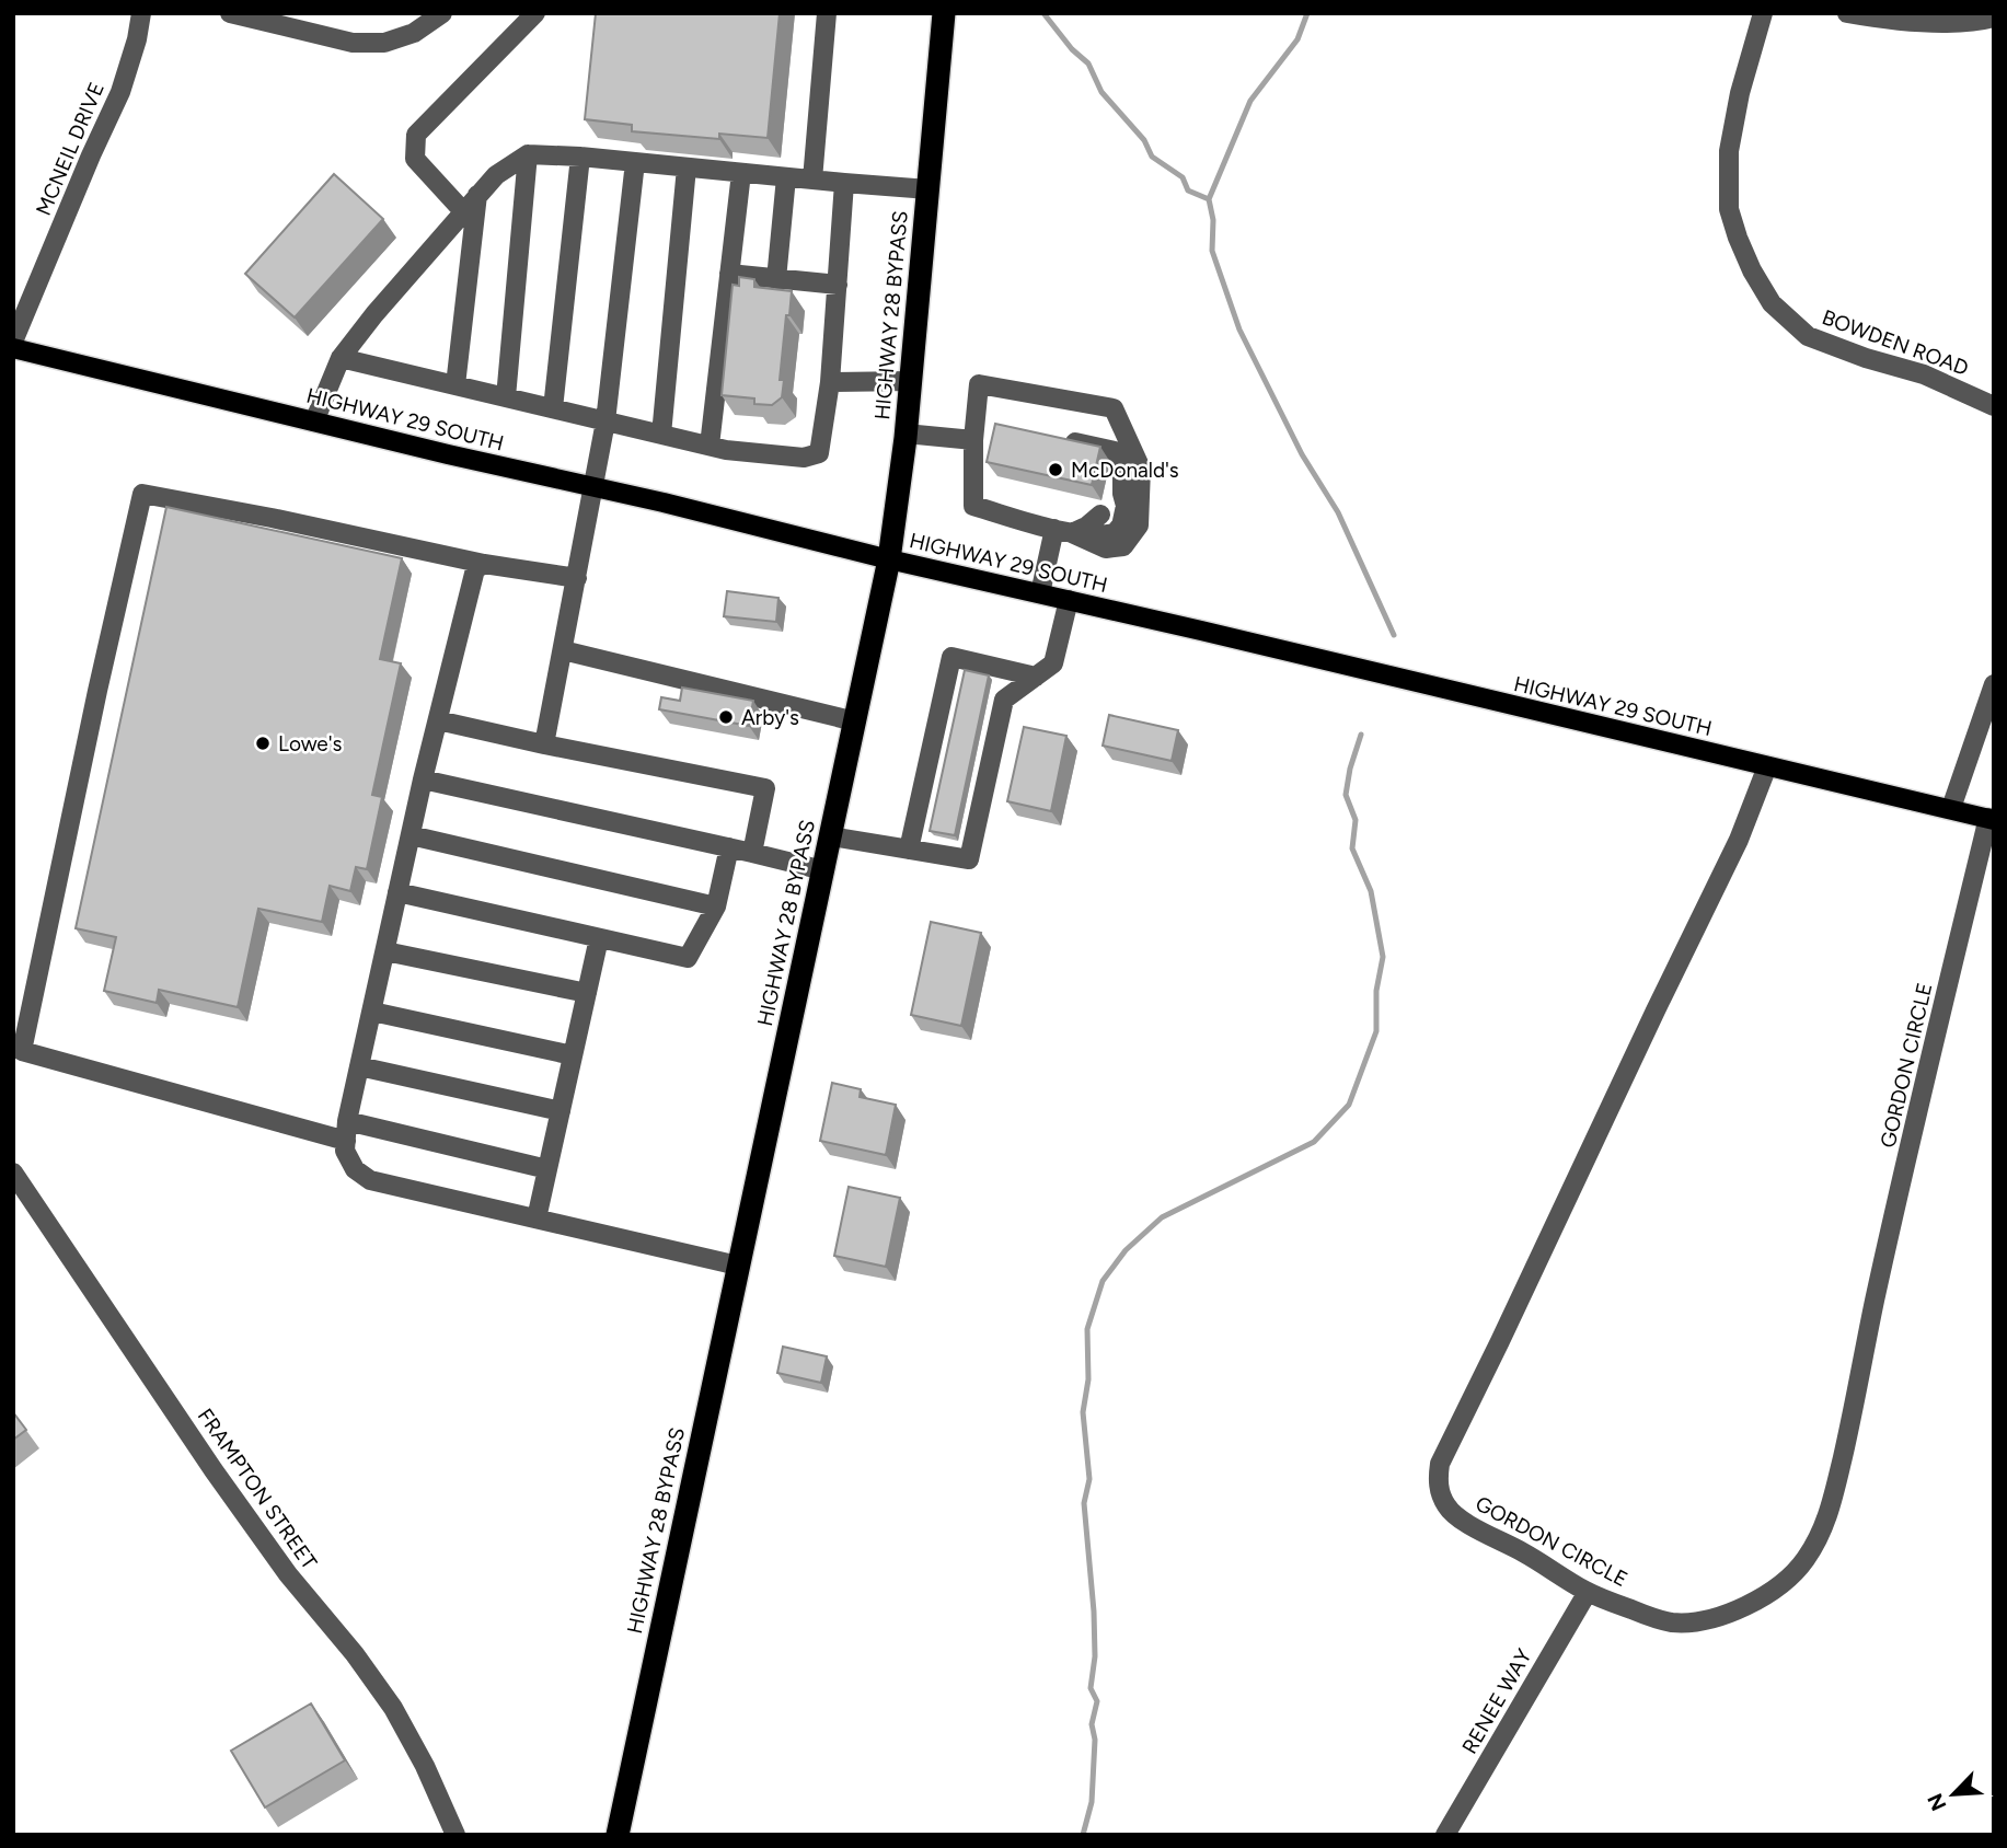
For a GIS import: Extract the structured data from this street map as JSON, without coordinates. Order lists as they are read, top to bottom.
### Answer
{
  "streets": {
    "highway": ["HIGHWAY 28 BYPASS"],
    "main road": ["HIGHWAY 29 SOUTH"],
    "street": [
      "MCNEIL DRIVE",
      "BOWDEN ROAD",
      "GORDON CIRCLE",
      "FRAMPTON STREET",
      "RENEE WAY"
    ]
  },
  "crossings": [
    ["HIGHWAY 28 BYPASS", "HIGHWAY 29 SOUTH"],
    ["HIGHWAY 29 SOUTH", "GORDON CIRCLE"],
    ["GORDON CIRCLE", "RENEE WAY"]
  ],
  "places": ["McDonald's", "Arby's", "Lowe's"],
  "north": "bottom left"
}
